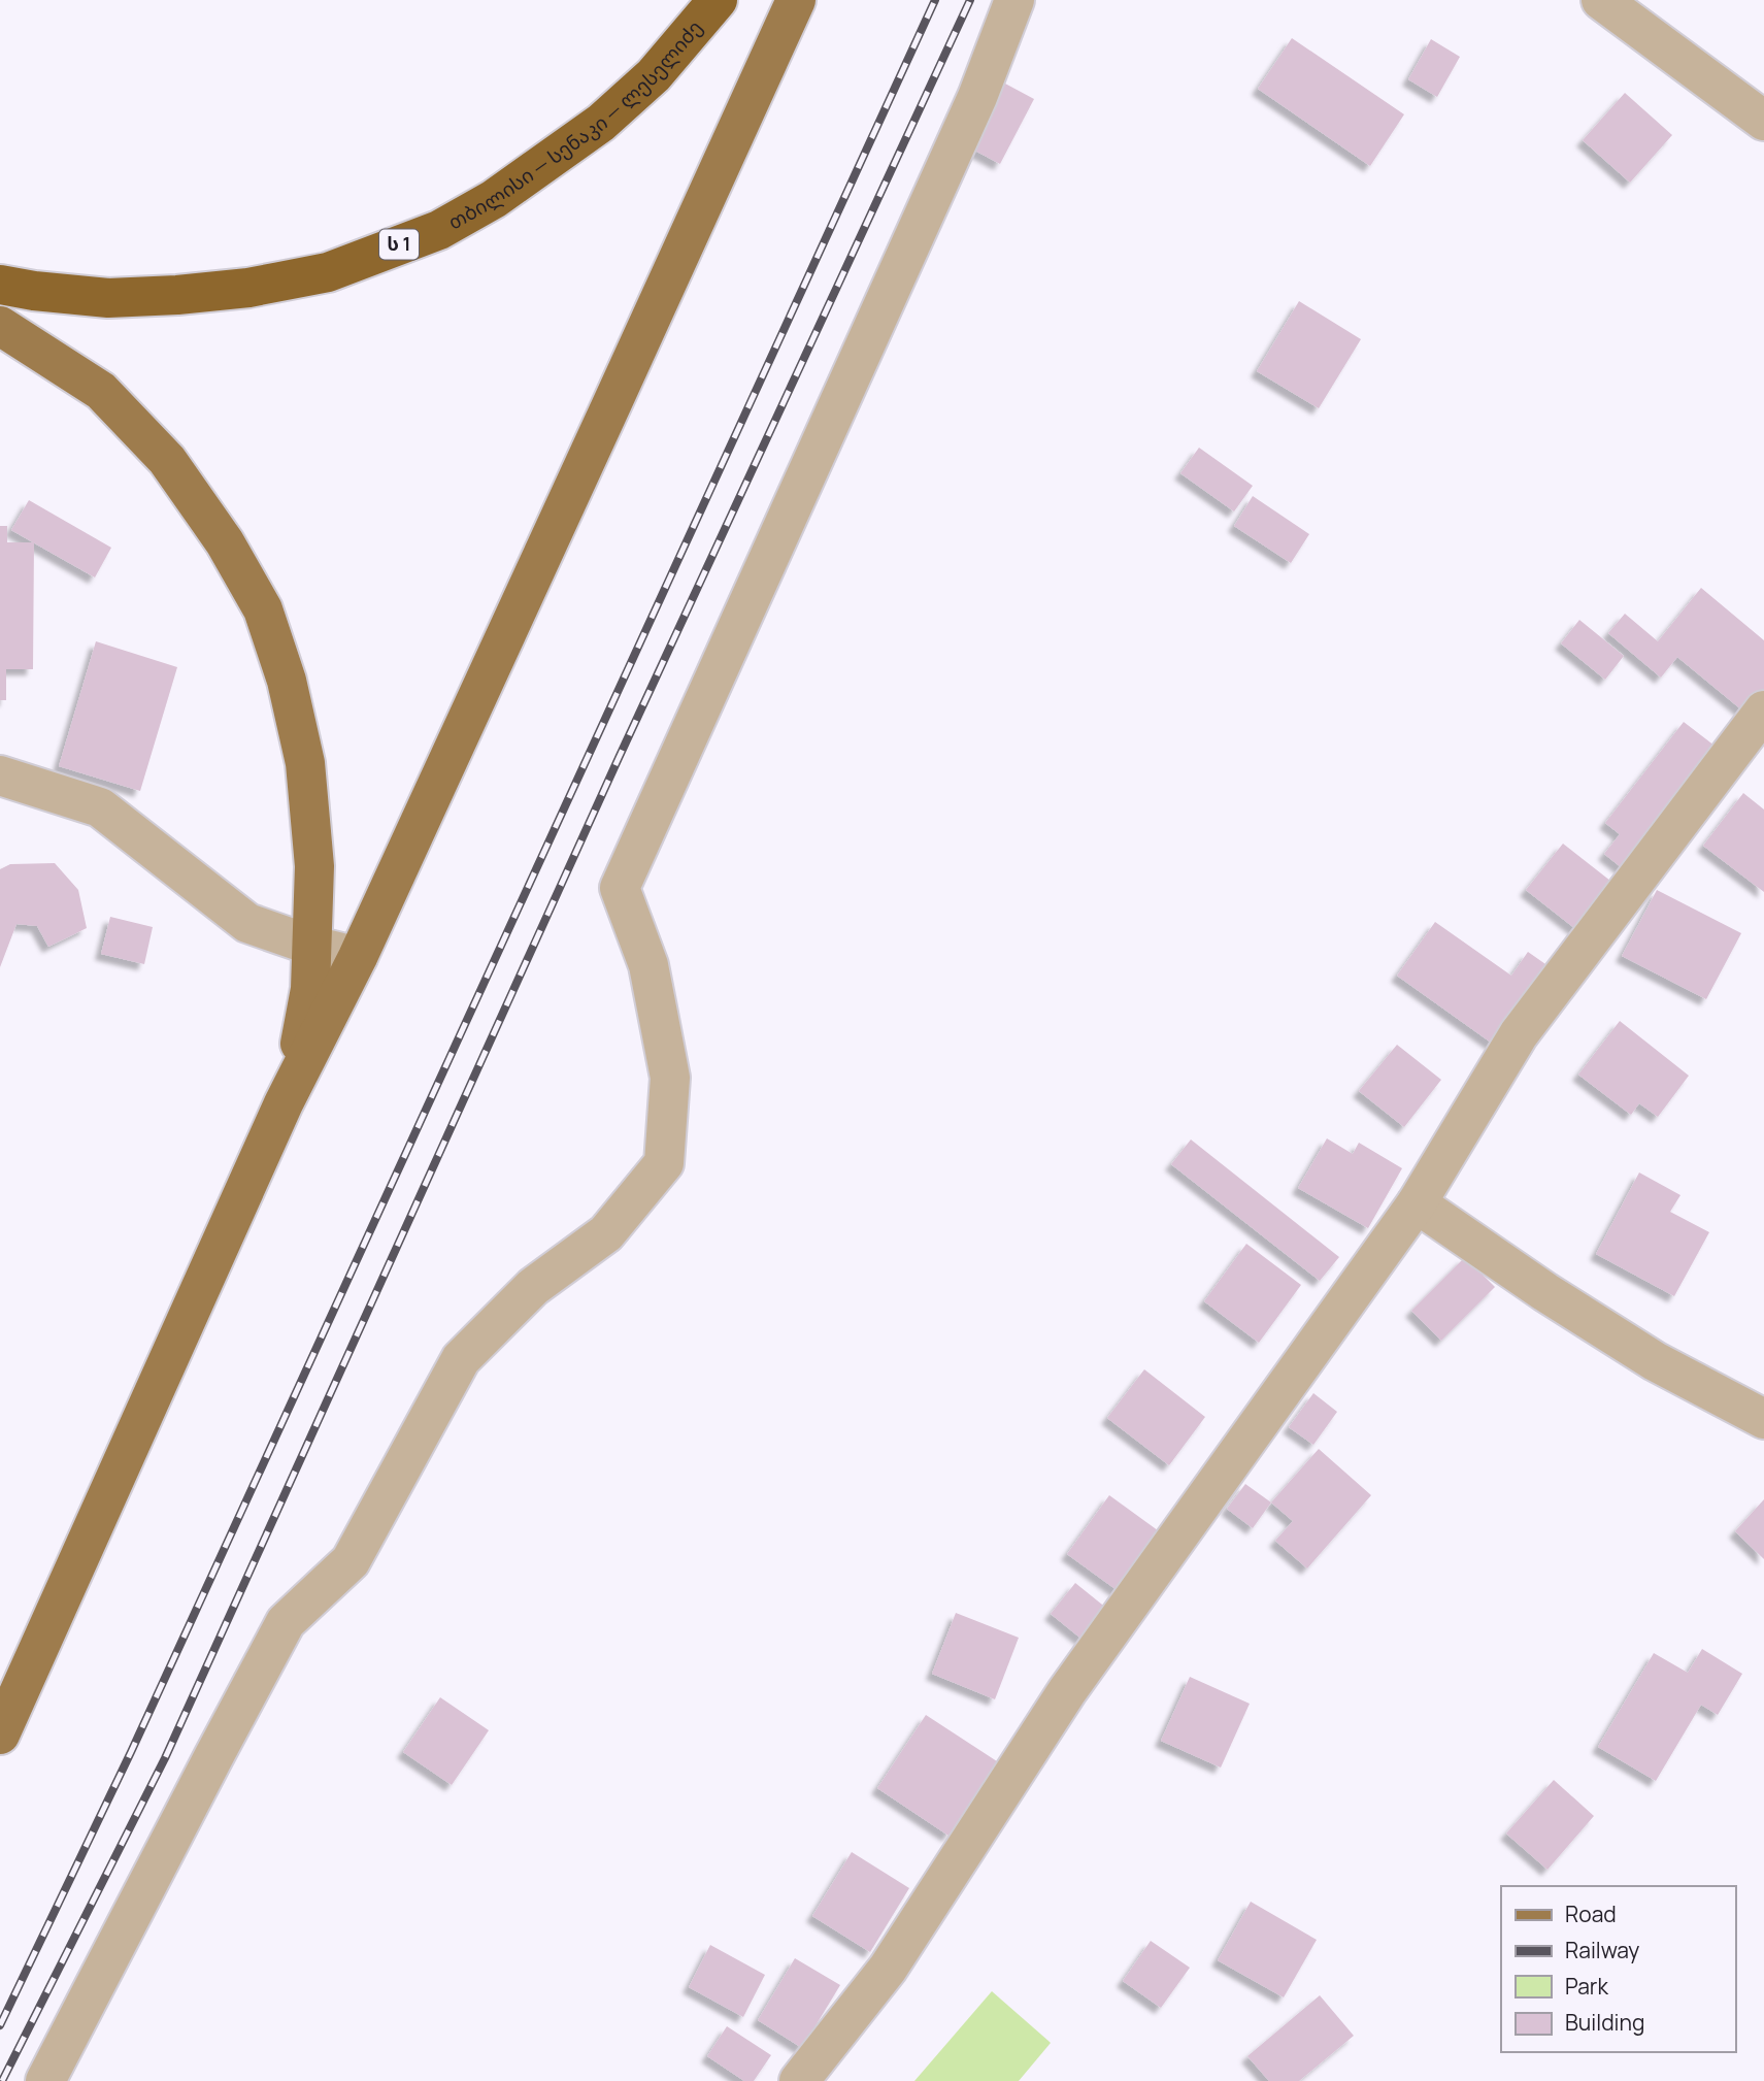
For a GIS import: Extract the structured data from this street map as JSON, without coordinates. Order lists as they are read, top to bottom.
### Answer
{
  "streets": {
    "highway": ["თბილისი — სენაკი — ლესელიძე", "ს 1"]
  },
  "legend": [
    "Road",
    "Railway",
    "Park",
    "Building"
  ]
}
